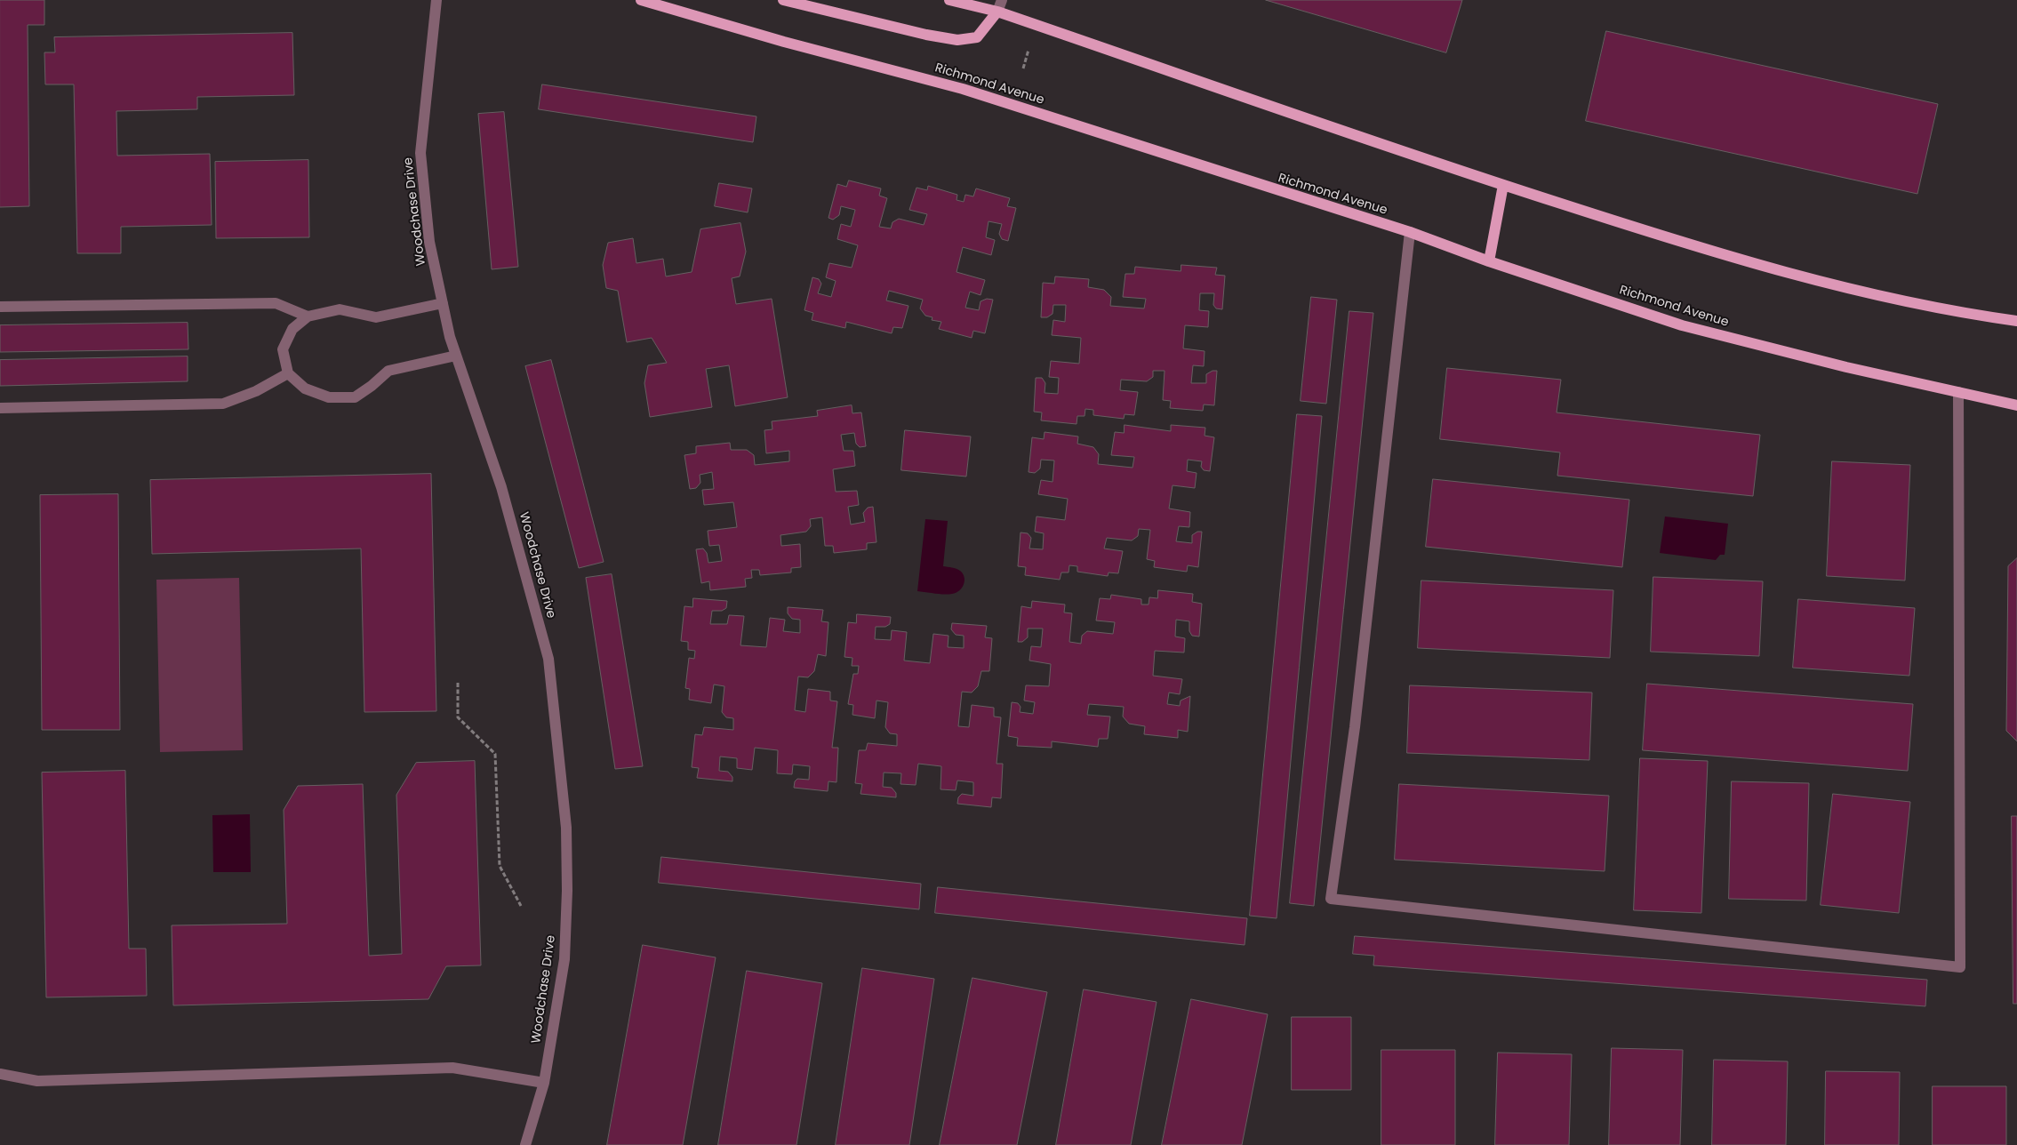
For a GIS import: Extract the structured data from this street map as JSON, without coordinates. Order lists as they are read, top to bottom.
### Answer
{
  "streets": {
    "main road": ["Richmond Avenue"],
    "street": ["Woodchase Drive"]
  }
}
